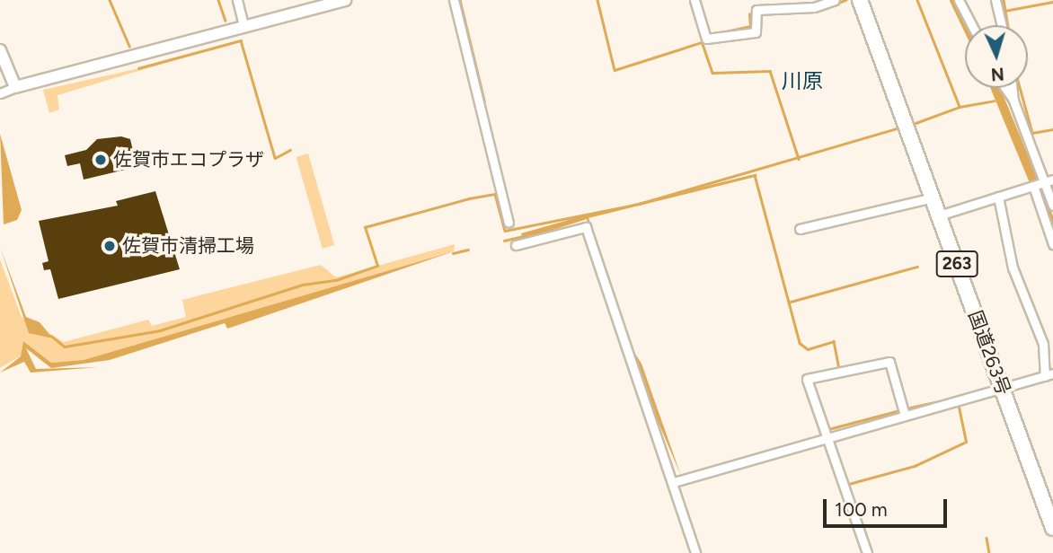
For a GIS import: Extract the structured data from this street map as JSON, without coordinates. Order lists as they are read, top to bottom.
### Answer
{
  "streets": {
    "highway": ["263", "国道263号"]
  },
  "districts": ["川原"],
  "places": ["佐賀市エコプラザ", "佐賀市清掃工場"],
  "scale_bar": "100 m",
  "north": "bottom"
}
